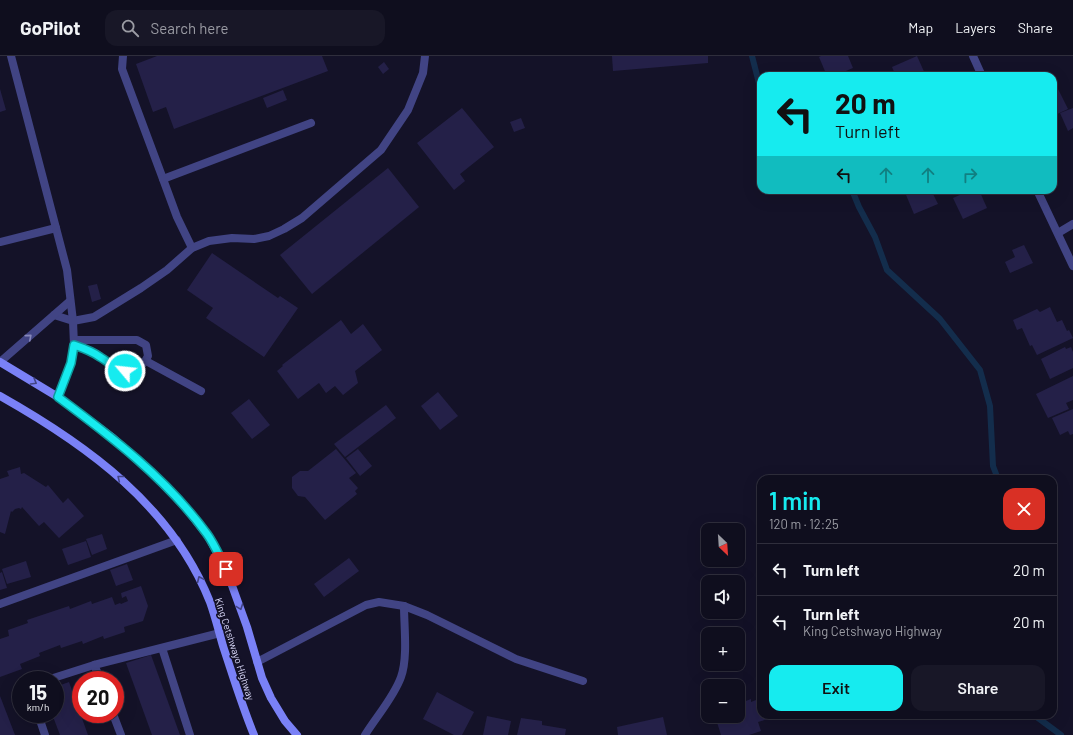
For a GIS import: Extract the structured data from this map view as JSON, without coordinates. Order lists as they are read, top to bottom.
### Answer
{
  "streets": {
    "main road": ["King Cetshwayo Highway"]
  },
  "north": "bottom right",
  "page": {
    "header": "GoPilot",
    "search": "Search here",
    "nav": ["Map", "Layers", "Share"],
    "turn": ["20 m", "Turn left"],
    "heading": ["1 min", "120 m · 12:25"],
    "map_buttons": ["+", "−"],
    "list": [
      {
        "name": "Turn left",
        "value": "20 m"
      },
      {
        "name": "Turn left",
        "note": "King Cetshwayo Highway",
        "value": "20 m"
      }
    ],
    "buttons": ["Exit", "Share"],
    "speed": "15 km/h",
    "limit": "20"
  }
}
